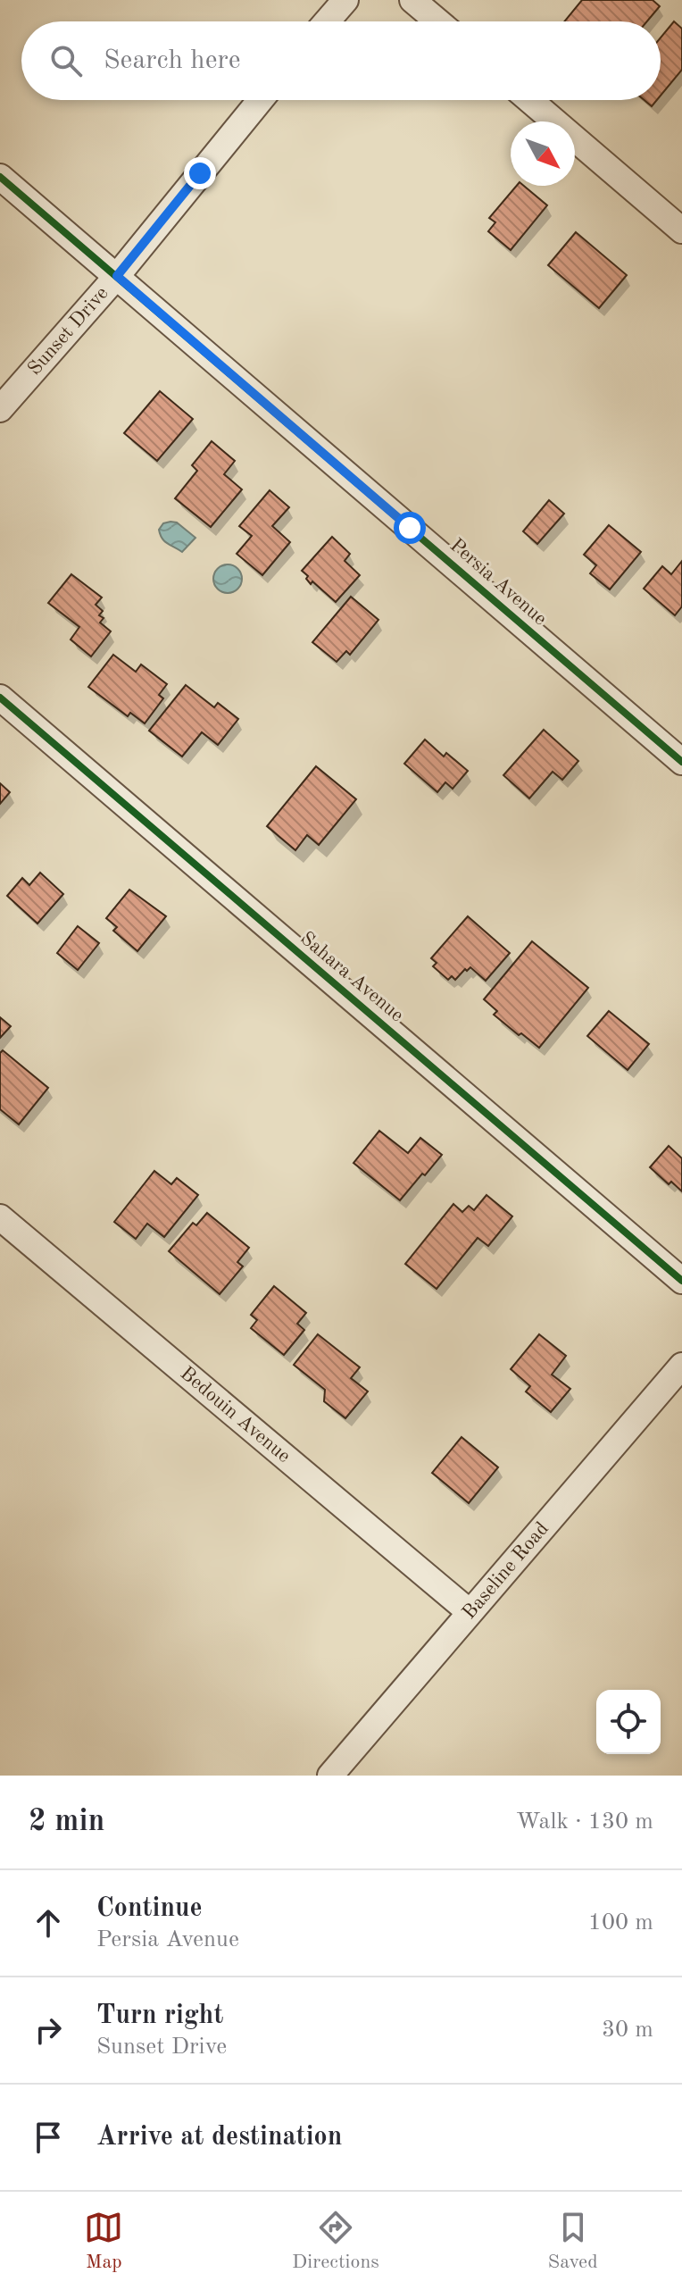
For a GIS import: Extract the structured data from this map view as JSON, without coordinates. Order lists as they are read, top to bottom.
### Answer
{
  "streets": {
    "street": [
      "Sunset Drive",
      "Persia Avenue",
      "Sahara Avenue",
      "Bedouin Avenue",
      "Baseline Road"
    ]
  },
  "crossings": [
    ["Sunset Drive", "Persia Avenue"],
    ["Bedouin Avenue", "Baseline Road"]
  ],
  "north": "bottom right",
  "page": {
    "search": "Search here",
    "heading": ["2 min", "Walk · 130 m"],
    "list": [
      ["Continue", "Persia Avenue", "100 m"],
      ["Turn right", "Sunset Drive", "30 m"],
      "Arrive at destination"
    ],
    "nav": ["Map", "Directions", "Saved"]
  }
}
